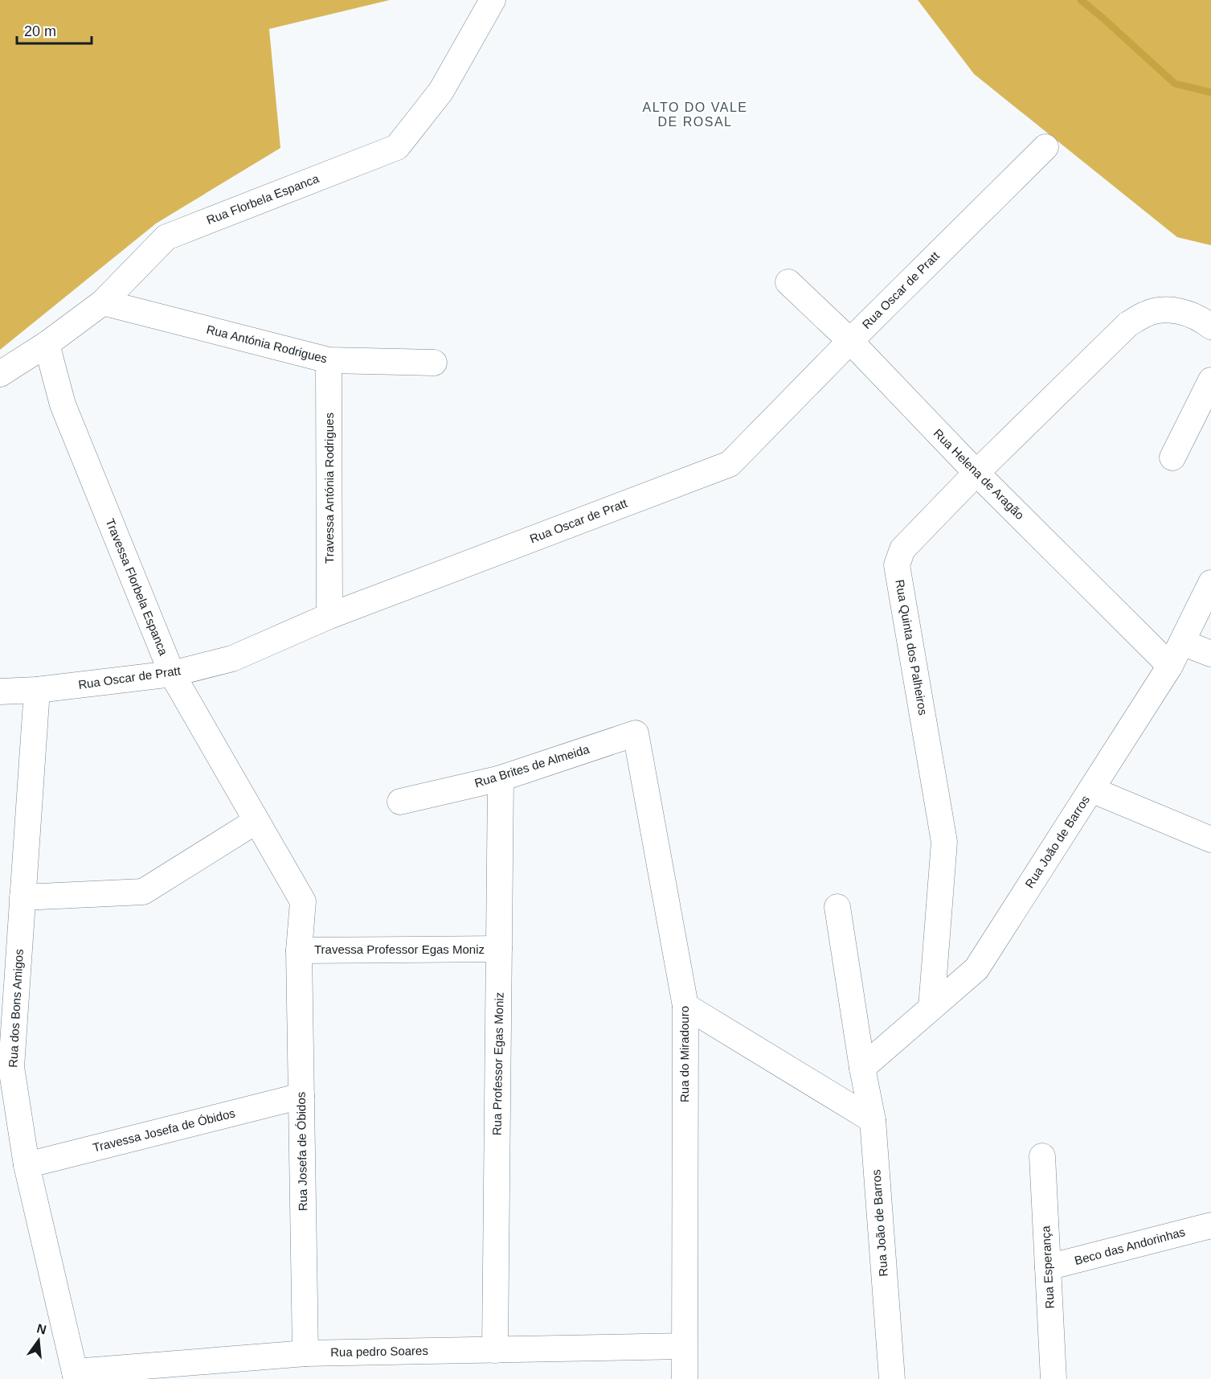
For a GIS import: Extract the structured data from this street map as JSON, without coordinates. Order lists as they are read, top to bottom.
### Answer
{
  "streets": {
    "street": [
      "Rua Florbela Espanca",
      "Rua Oscar de Pratt",
      "Rua Antónia Rodrigues",
      "Rua Helena de Aragão",
      "Travessa Antónia Rodrigues",
      "Travessa Florbela Espanca",
      "Rua Quinta dos Palheiros",
      "Rua Brites de Almeida",
      "Rua João de Barros",
      "Travessa Professor Egas Moniz",
      "Rua dos Bons Amigos",
      "Rua do Miradouro",
      "Rua Professor Egas Moniz",
      "Travessa Josefa de Óbidos",
      "Rua Josefa de Óbidos",
      "Beco das Andorinhas",
      "Rua Esperança",
      "Rua pedro Soares"
    ]
  },
  "crossings": [
    ["Rua Florbela Espanca", "Rua Antónia Rodrigues"],
    ["Rua Florbela Espanca", "Travessa Florbela Espanca"],
    ["Rua Oscar de Pratt", "Rua Helena de Aragão"],
    ["Rua Oscar de Pratt", "Travessa Antónia Rodrigues"],
    ["Rua Oscar de Pratt", "Travessa Florbela Espanca"],
    ["Rua Oscar de Pratt", "Rua dos Bons Amigos"],
    ["Rua Antónia Rodrigues", "Travessa Antónia Rodrigues"],
    ["Rua Helena de Aragão", "Rua Quinta dos Palheiros"],
    ["Rua Helena de Aragão", "Rua João de Barros"],
    ["Travessa Florbela Espanca", "Travessa Professor Egas Moniz"],
    ["Travessa Florbela Espanca", "Rua Josefa de Óbidos"],
    ["Rua Quinta dos Palheiros", "Rua João de Barros"],
    ["Rua Brites de Almeida", "Rua do Miradouro"],
    ["Rua Brites de Almeida", "Rua Professor Egas Moniz"],
    ["Travessa Professor Egas Moniz", "Rua Professor Egas Moniz"],
    ["Travessa Professor Egas Moniz", "Rua Josefa de Óbidos"],
    ["Rua dos Bons Amigos", "Travessa Josefa de Óbidos"],
    ["Rua dos Bons Amigos", "Rua pedro Soares"],
    ["Rua do Miradouro", "Rua pedro Soares"],
    ["Rua Professor Egas Moniz", "Rua pedro Soares"],
    ["Travessa Josefa de Óbidos", "Rua Josefa de Óbidos"],
    ["Rua Josefa de Óbidos", "Rua pedro Soares"],
    ["Beco das Andorinhas", "Rua Esperança"]
  ],
  "districts": ["ALTO DO VALE DE ROSAL"],
  "scale_bar": "20 m",
  "north": "top"
}
